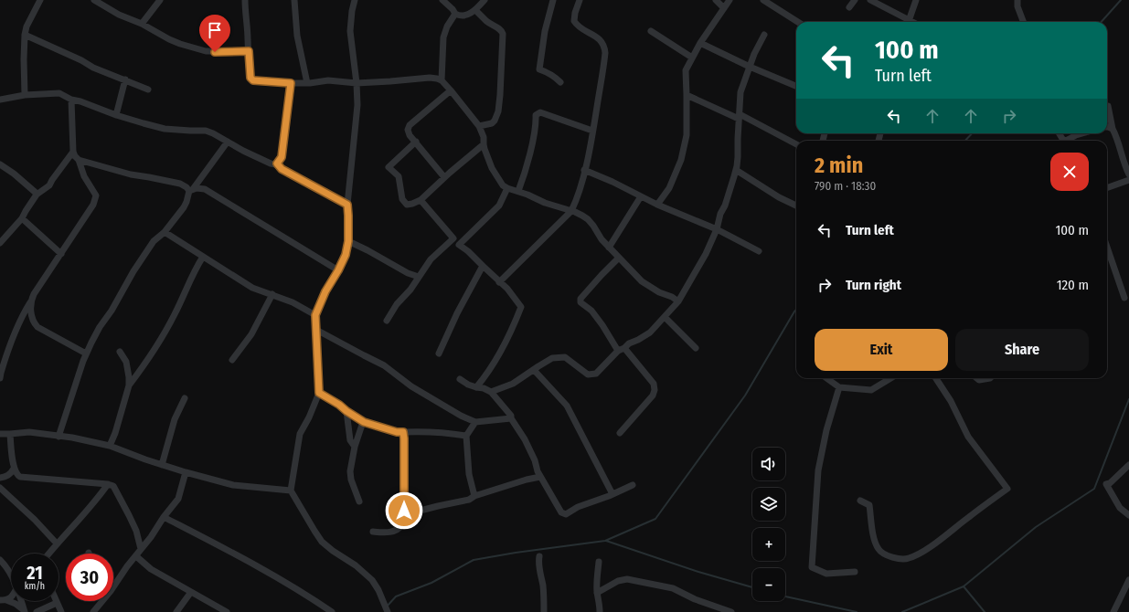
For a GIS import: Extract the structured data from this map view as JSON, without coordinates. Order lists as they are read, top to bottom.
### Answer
{
  "page": {
    "turn": ["100 m", "Turn left"],
    "heading": ["2 min", "790 m · 18:30"],
    "list": [
      {
        "name": "Turn left",
        "value": "100 m"
      },
      {
        "name": "Turn right",
        "value": "120 m"
      }
    ],
    "buttons": ["Exit", "Share"],
    "map_buttons": ["+", "−"],
    "speed": "21 km/h",
    "limit": "30"
  }
}
